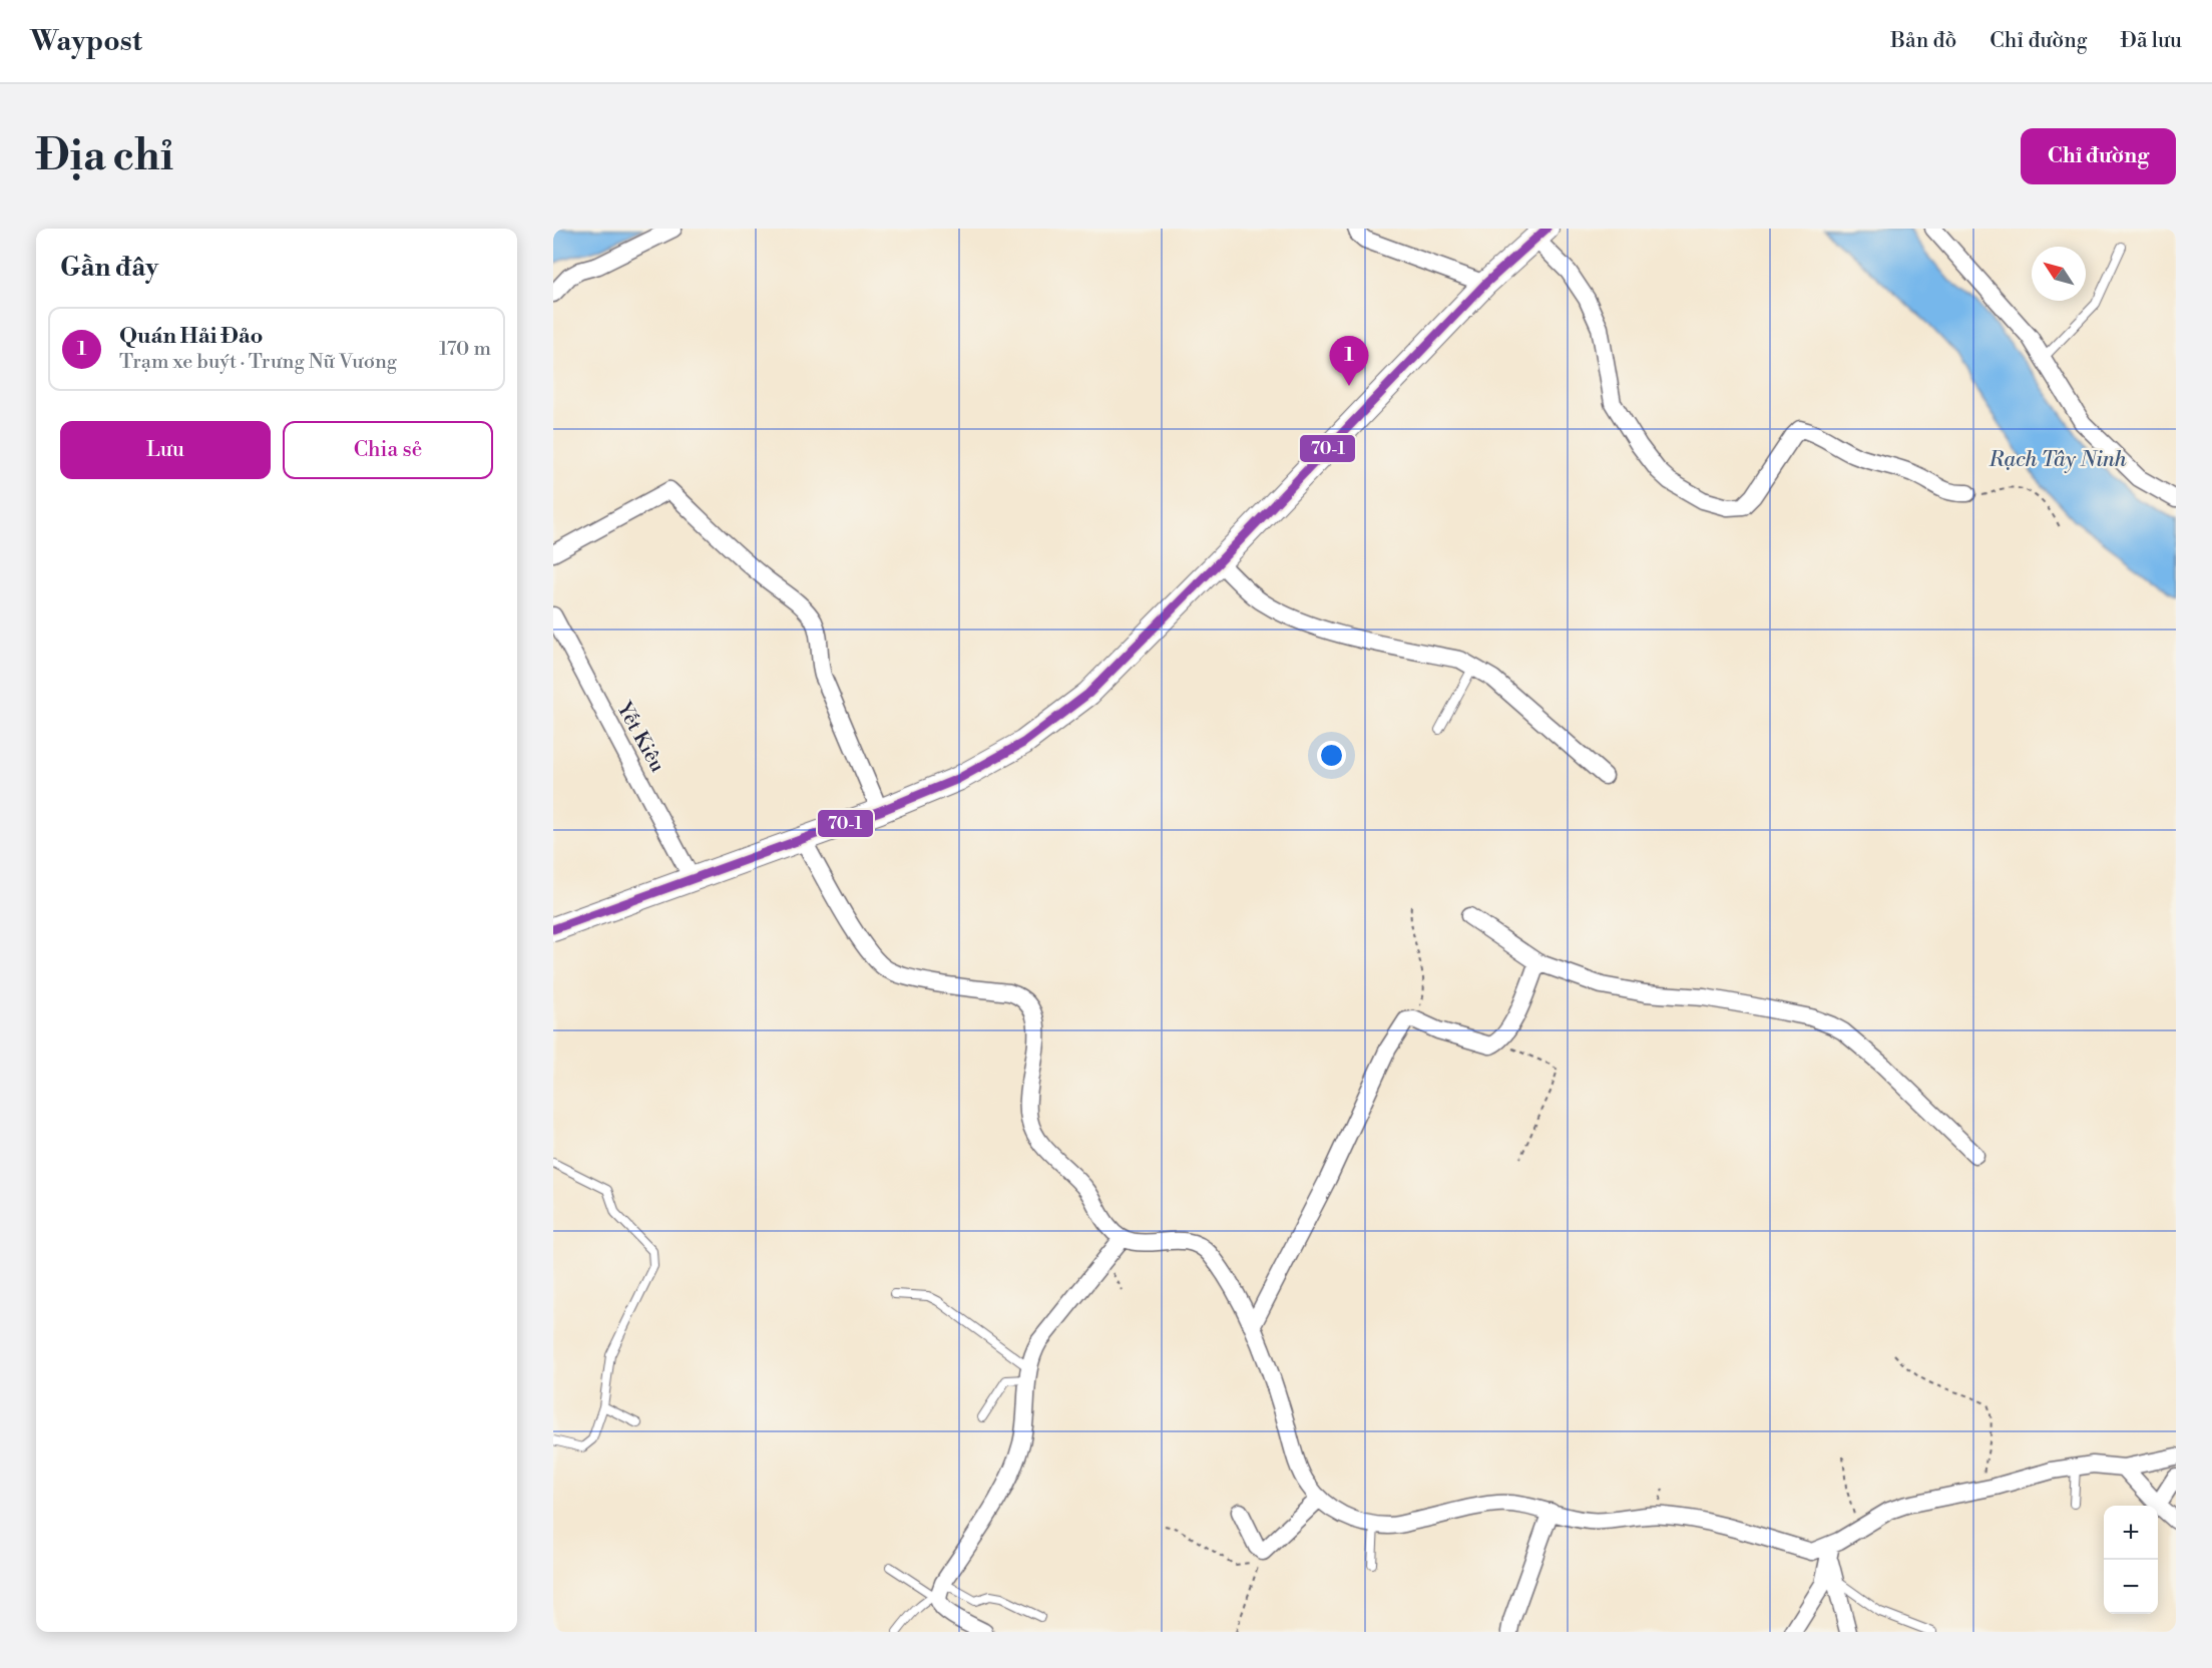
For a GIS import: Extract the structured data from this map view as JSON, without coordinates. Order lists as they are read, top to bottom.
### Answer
{
  "streets": {
    "street": ["Yết Kiêu"]
  },
  "water": ["Rạch Tây Ninh"],
  "lines": ["transit line 70-1"],
  "north": "top left",
  "page": {
    "header": "Waypost",
    "nav": ["Bản đồ", "Chỉ đường", "Đã lưu"],
    "buttons": [
      "Chỉ đường",
      ["Lưu", "Chia sẻ"]
    ],
    "title": "Địa chỉ",
    "heading": "Gần đây",
    "list": [
      {
        "mark": "1",
        "name": "Quán Hải Đảo",
        "note": "Trạm xe buýt · Trưng Nữ Vương",
        "value": "170 m"
      }
    ],
    "pins": "1",
    "map_buttons": ["+", "−"]
  }
}
